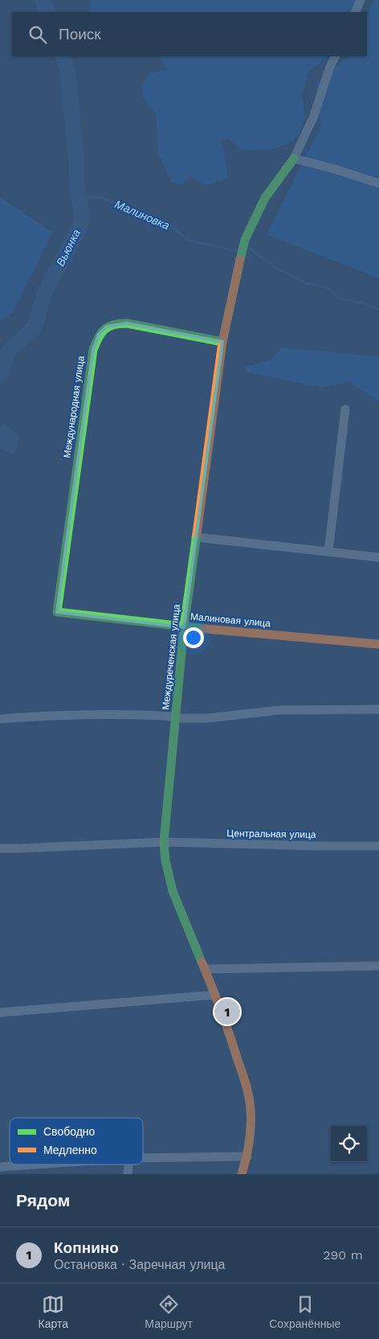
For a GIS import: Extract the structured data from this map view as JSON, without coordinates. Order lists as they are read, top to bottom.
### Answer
{
  "streets": {
    "street": [
      "Международная улица",
      "Малиновая улица",
      "Междуреченская улица",
      "Центральная улица"
    ]
  },
  "crossings": [
    ["Международная улица", "Малиновая улица"],
    ["Международная улица", "Междуреченская улица"],
    ["Малиновая улица", "Междуреченская улица"],
    ["Междуреченская улица", "Центральная улица"]
  ],
  "water": ["Малиновка", "Вьюнка"],
  "legend": ["Свободно", "Медленно"],
  "page": {
    "search": "Поиск",
    "pins": "1",
    "heading": "Рядом",
    "list": [
      {
        "mark": "1",
        "name": "Копнино",
        "note": "Остановка · Заречная улица",
        "value": "290 m"
      }
    ],
    "nav": ["Карта", "Маршрут", "Сохранённые"]
  }
}
